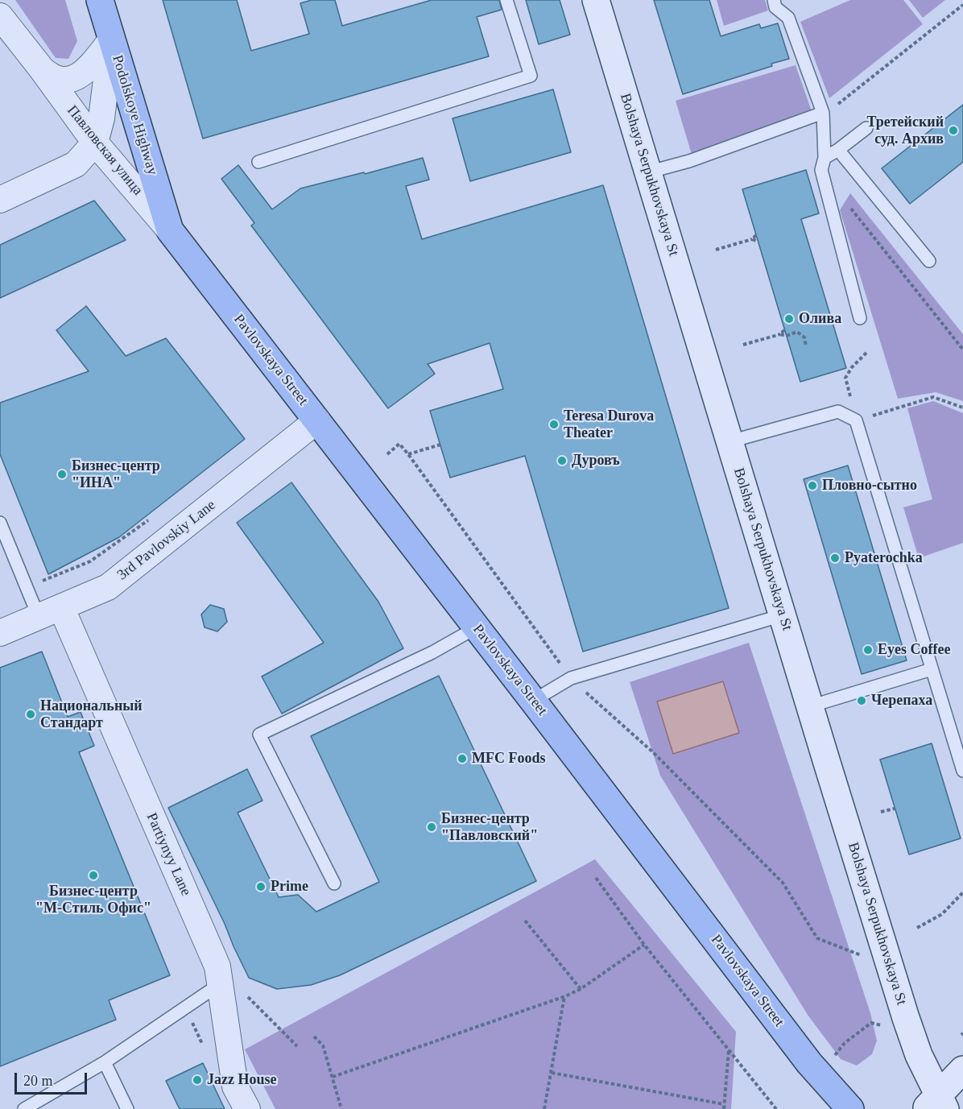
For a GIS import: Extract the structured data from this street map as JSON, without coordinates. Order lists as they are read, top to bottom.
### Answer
{
  "streets": {
    "main road": ["Podolskoye Highway", "Pavlovskaya Street"],
    "street": [
      "Павловская улица",
      "Bolshaya Serpukhovskaya St",
      "3rd Pavlovskiy Lane",
      "Partiynyy Lane"
    ]
  },
  "crossings": [
    ["Podolskoye Highway", "Павловская улица"],
    ["Podolskoye Highway", "Pavlovskaya Street"],
    ["Павловская улица", "Pavlovskaya Street"],
    ["Pavlovskaya Street", "3rd Pavlovskiy Lane"],
    ["3rd Pavlovskiy Lane", "Partiynyy Lane"]
  ],
  "places": [
    "Третейский суд. Архив",
    "Олива",
    "Teresa Durova Theater",
    "Дуровъ",
    "Бизнес-центр \"ИНА\"",
    "Пловно-сытно",
    "Pyaterochka",
    "Eyes Coffee",
    "Черепаха",
    "Национальный Стандарт",
    "MFC Foods",
    "Бизнес-центр \"Павловский\"",
    "Бизнес-центр \"М-Стиль Офис\"",
    "Prime",
    "Jazz House"
  ],
  "scale_bar": "20 m"
}
